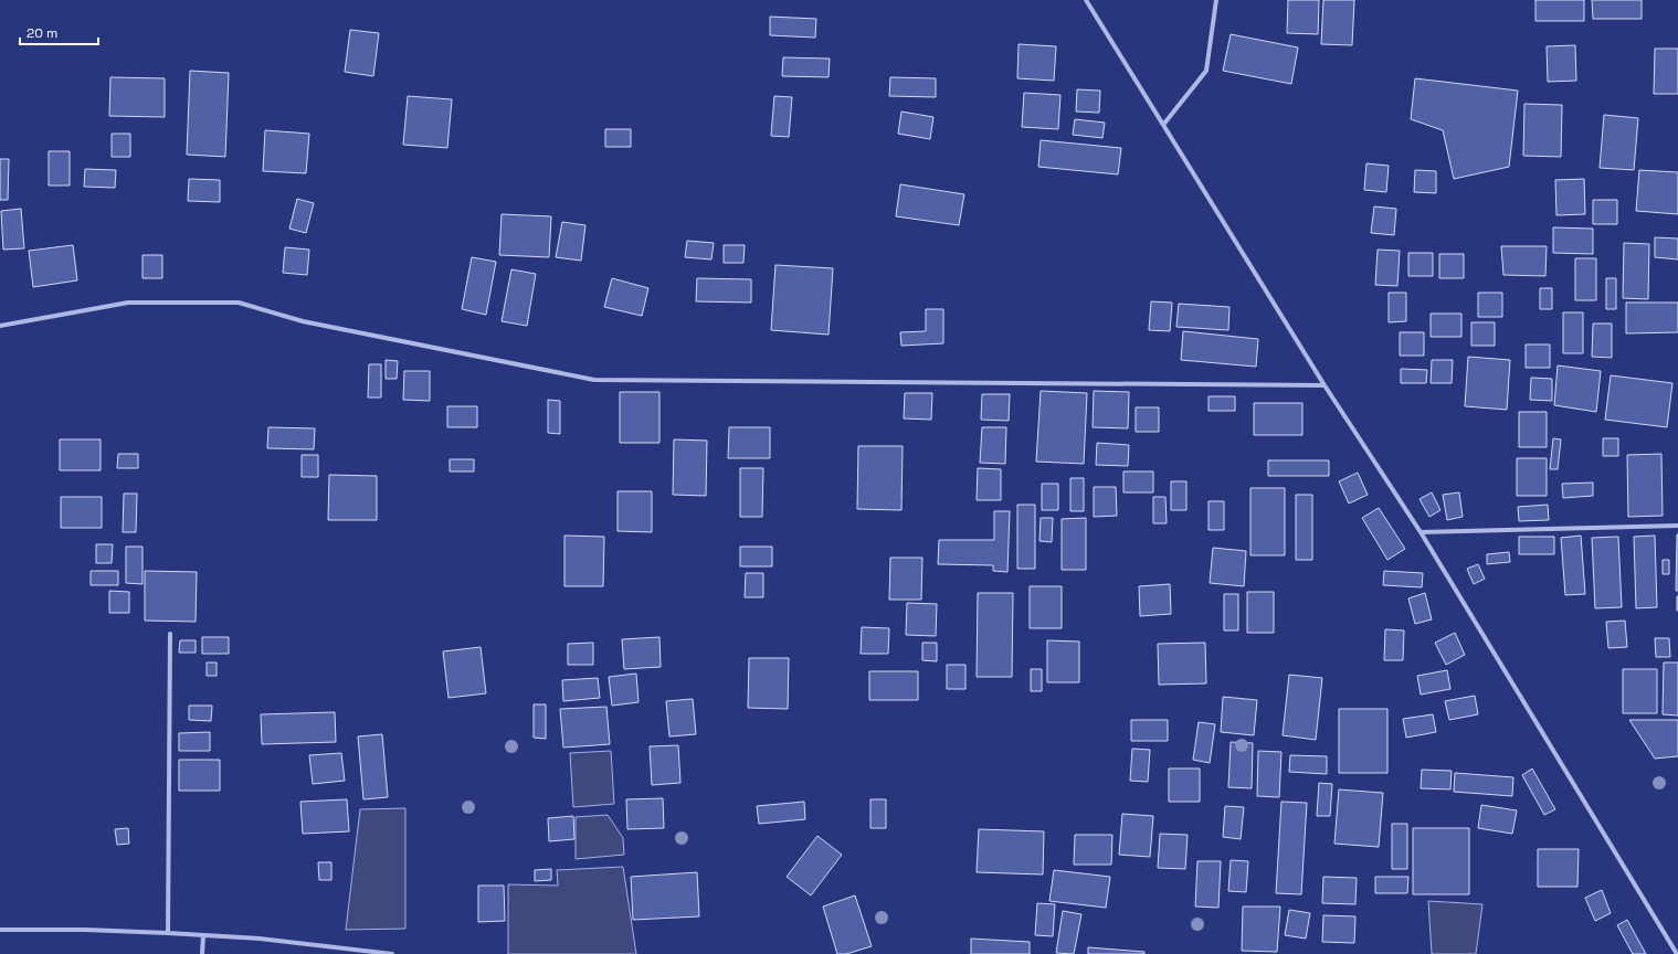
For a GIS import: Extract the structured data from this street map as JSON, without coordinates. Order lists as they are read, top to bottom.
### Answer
{
  "scale_bar": "20 m"
}
